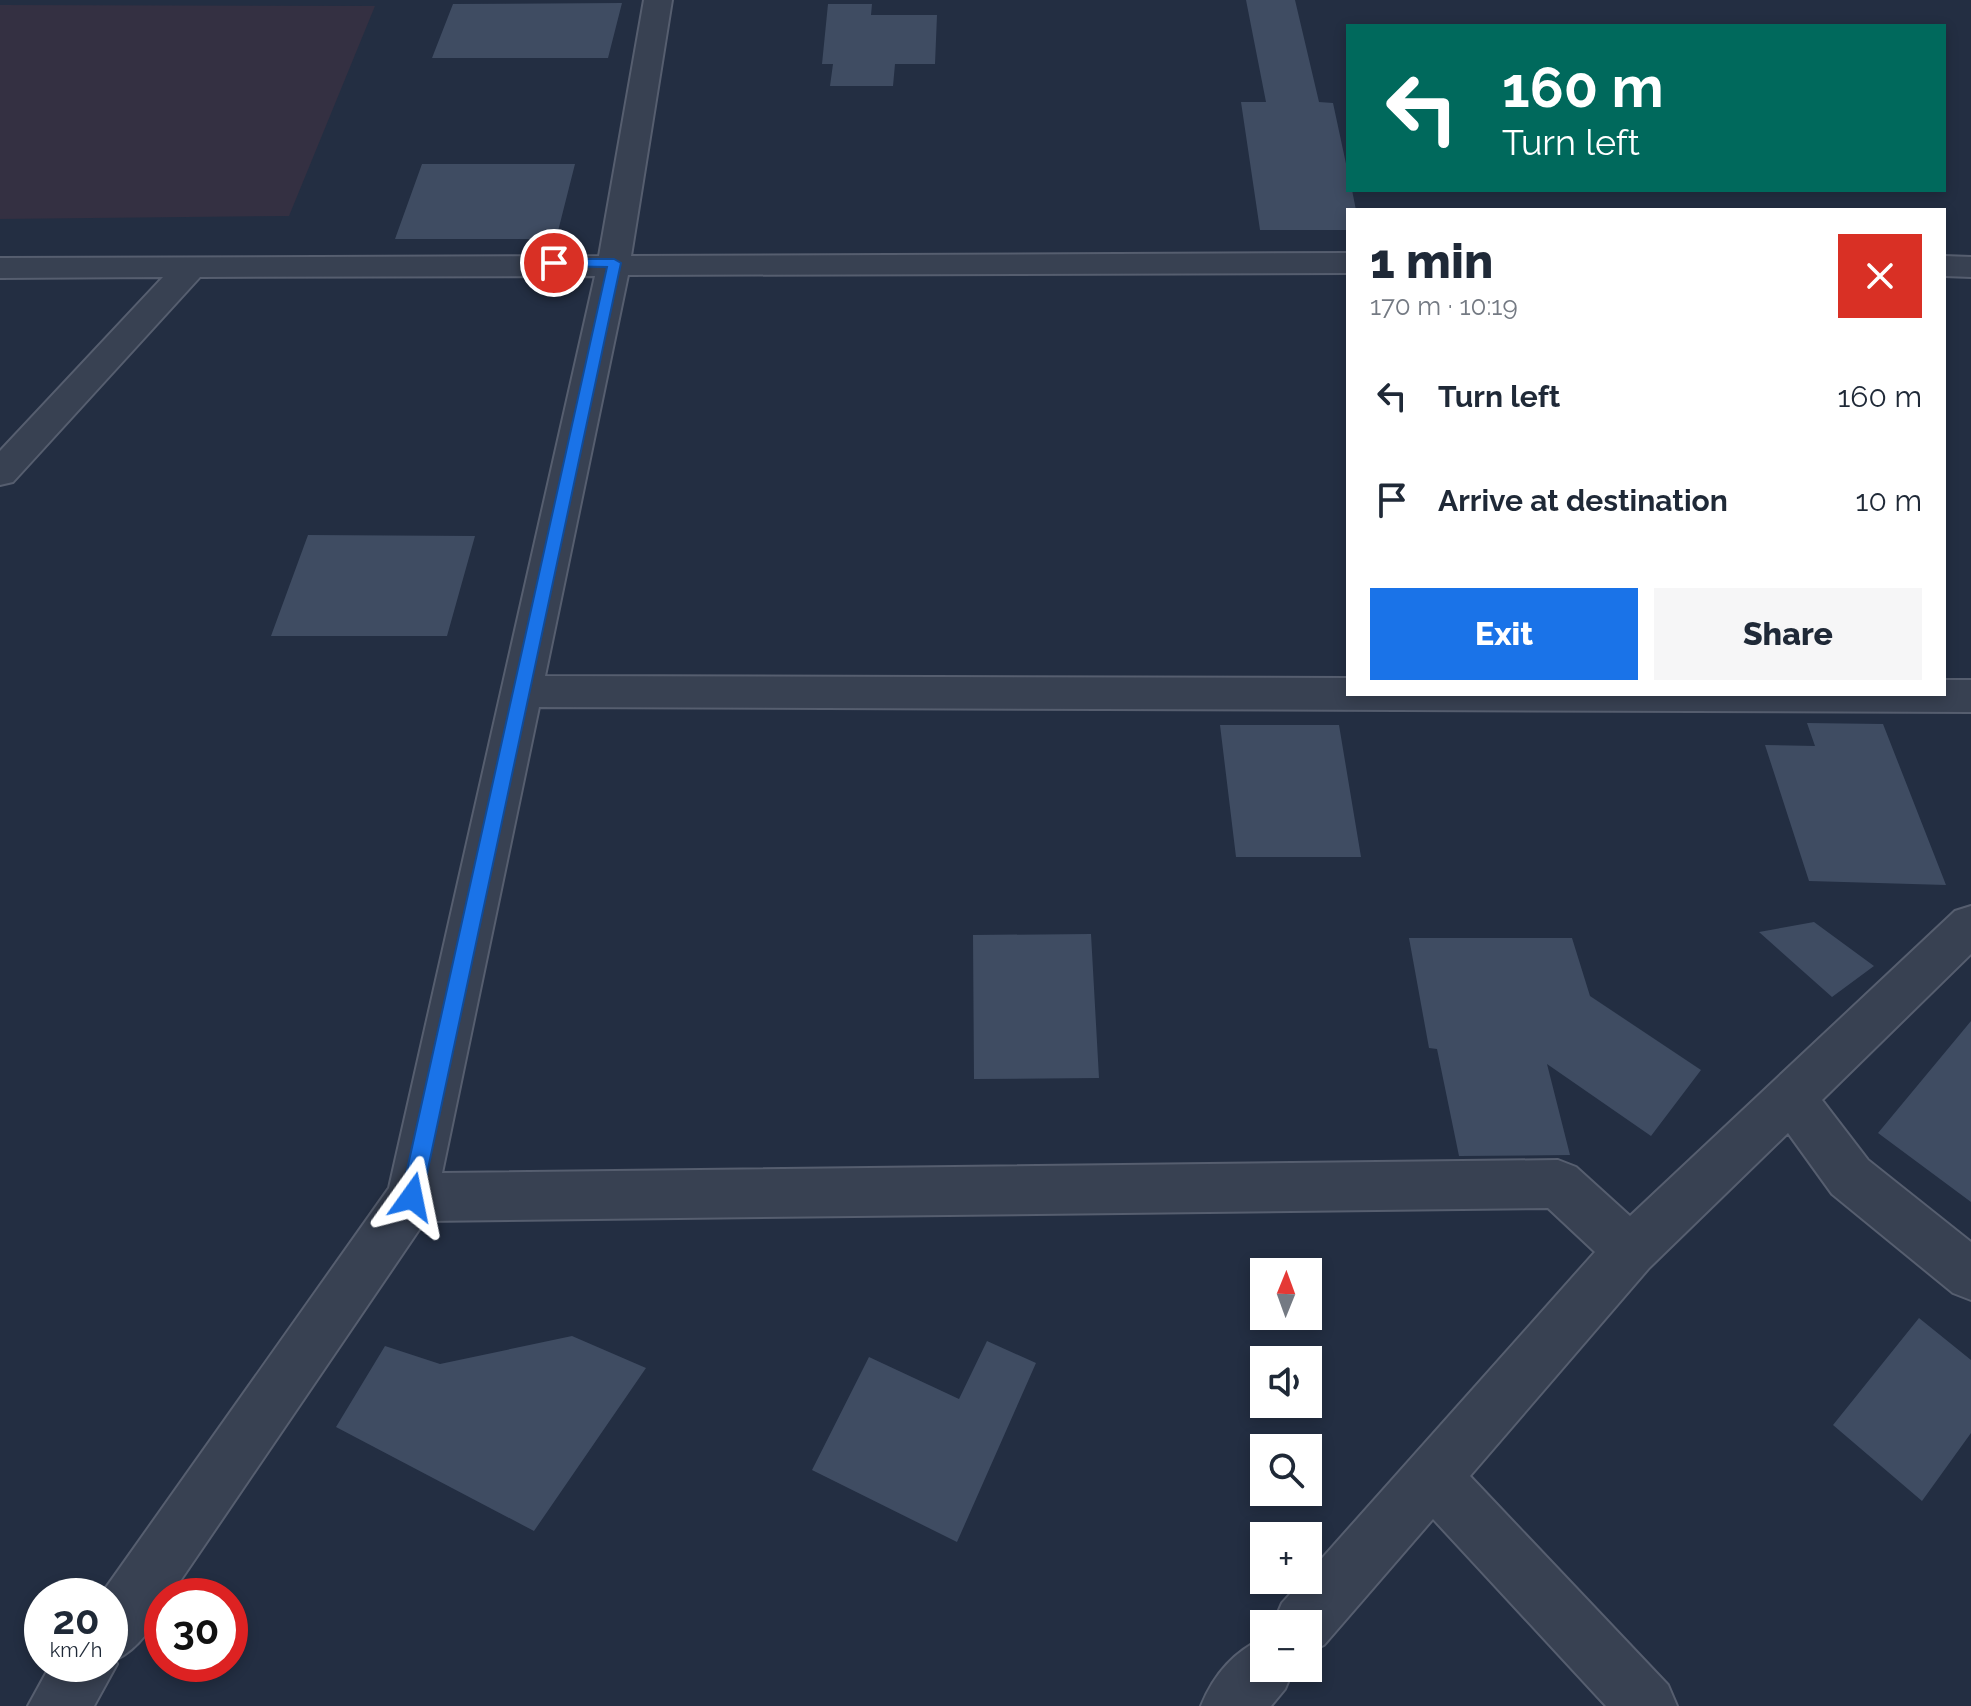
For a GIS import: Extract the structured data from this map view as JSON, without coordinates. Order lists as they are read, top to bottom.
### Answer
{
  "north": "top",
  "page": {
    "turn": ["160 m", "Turn left"],
    "heading": ["1 min", "170 m · 10:19"],
    "list": [
      {
        "name": "Turn left",
        "value": "160 m"
      },
      {
        "name": "Arrive at destination",
        "value": "10 m"
      }
    ],
    "buttons": ["Exit", "Share"],
    "map_buttons": ["+", "−"],
    "speed": "20 km/h",
    "limit": "30"
  }
}
